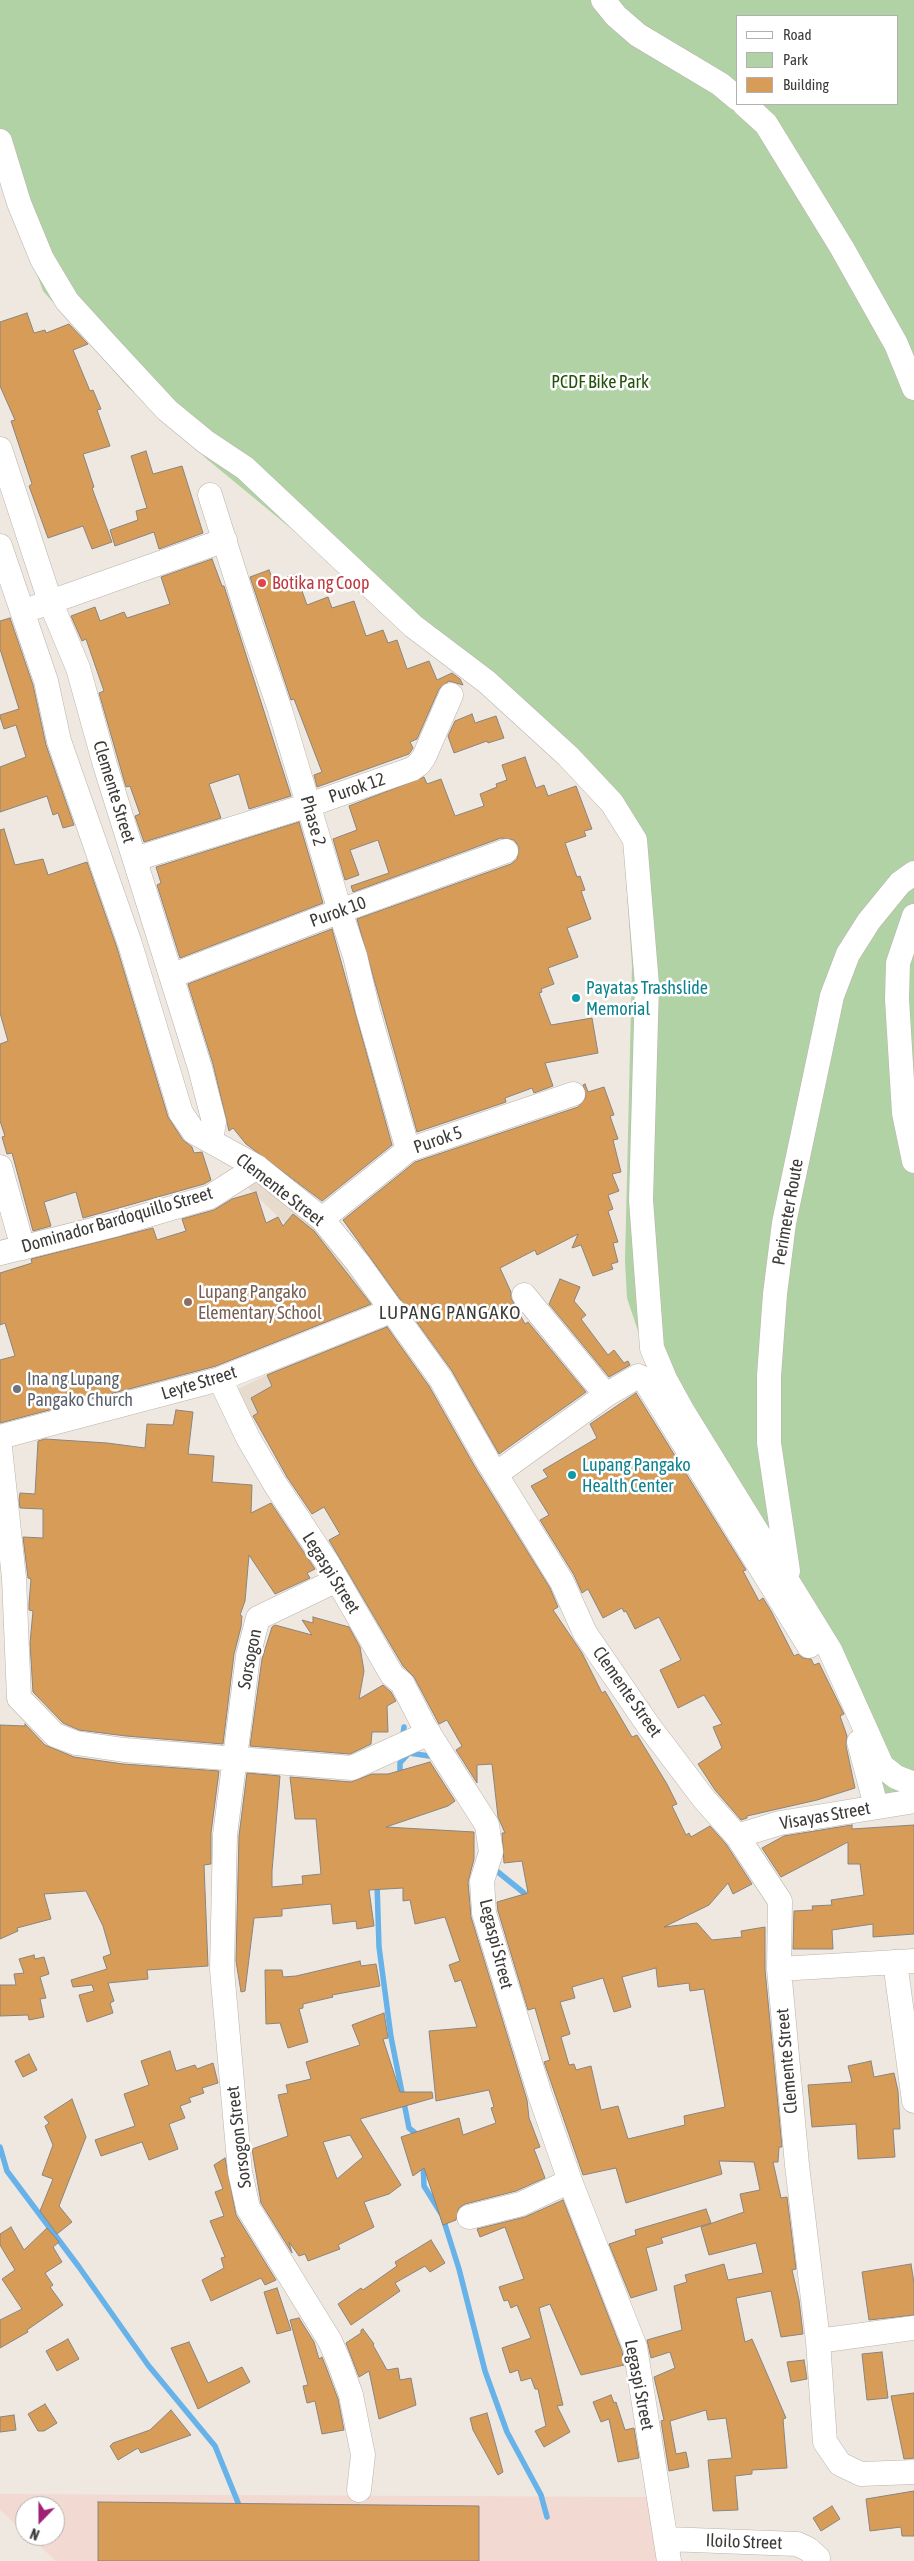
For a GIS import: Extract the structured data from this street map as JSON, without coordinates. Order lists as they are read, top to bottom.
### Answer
{
  "streets": {
    "street": [
      "Purok 12",
      "Clemente Street",
      "Phase 2",
      "Purok 10",
      "Purok 5",
      "Perimeter Route",
      "Dominador Bardoquillo Street",
      "Leyte Street",
      "Legaspi Street",
      "Sorsogon",
      "Visayas Street",
      "Sorsogon Street",
      "Iloilo Street"
    ]
  },
  "crossings": [
    ["Purok 12", "Clemente Street"],
    ["Purok 12", "Phase 2"],
    ["Clemente Street", "Purok 10"],
    ["Clemente Street", "Purok 5"],
    ["Clemente Street", "Dominador Bardoquillo Street"],
    ["Clemente Street", "Leyte Street"],
    ["Clemente Street", "Visayas Street"],
    ["Phase 2", "Purok 10"],
    ["Phase 2", "Purok 5"],
    ["Leyte Street", "Legaspi Street"],
    ["Legaspi Street", "Sorsogon"],
    ["Legaspi Street", "Iloilo Street"],
    ["Sorsogon", "Sorsogon Street"]
  ],
  "districts": ["LUPANG PANGAKO"],
  "parks": ["PCDF Bike Park"],
  "places": [
    "Botika ng Coop",
    "Payatas Trashslide Memorial",
    "Lupang Pangako Elementary School",
    "Ina ng Lupang Pangako Church",
    "Lupang Pangako Health Center"
  ],
  "legend": ["Road", "Park", "Building"],
  "north": "bottom"
}
